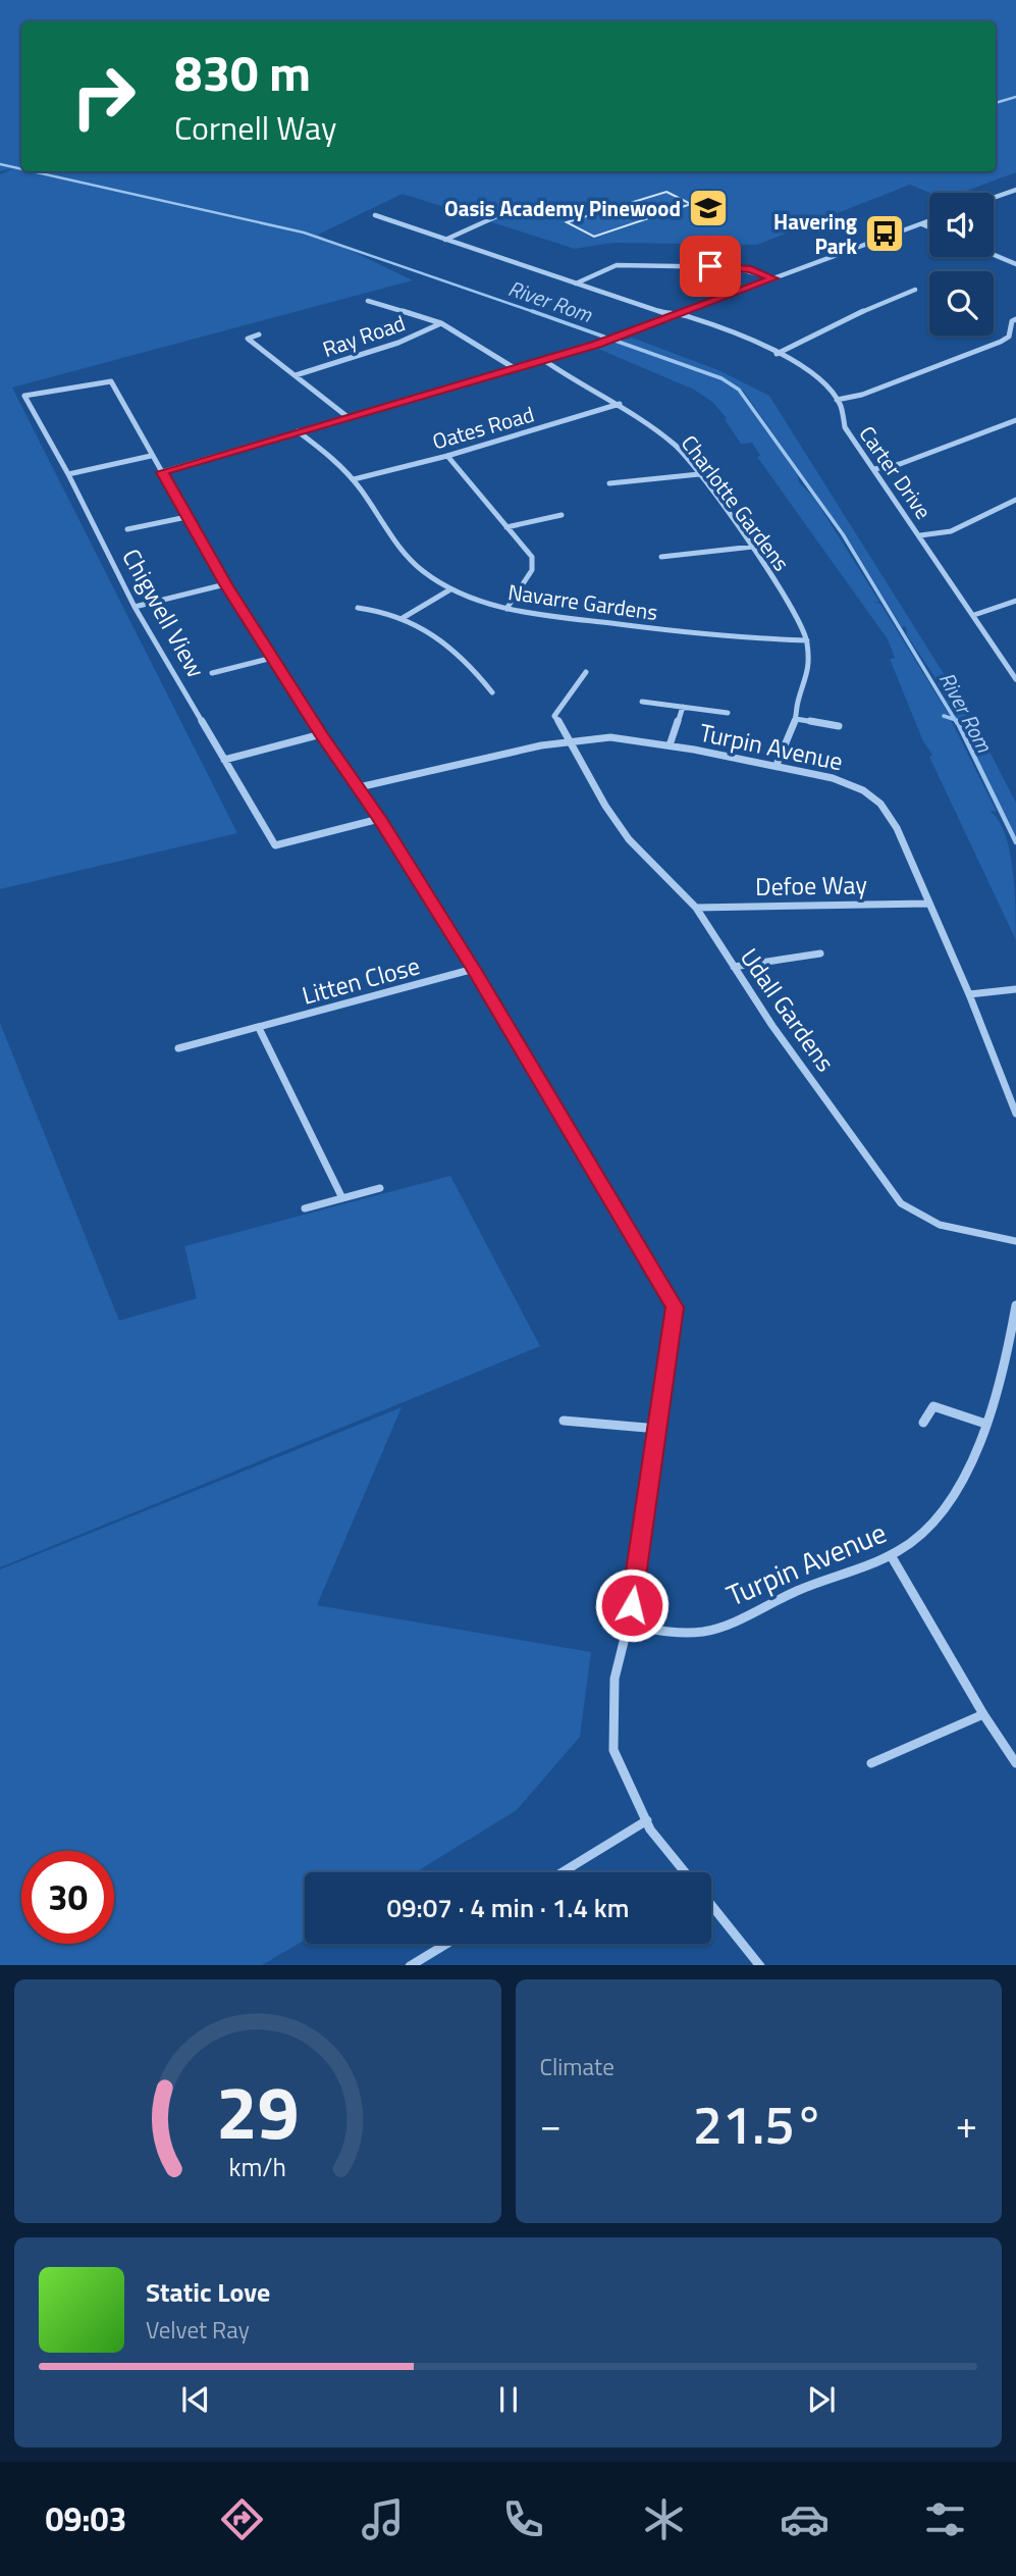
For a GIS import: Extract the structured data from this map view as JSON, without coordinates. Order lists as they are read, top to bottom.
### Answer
{
  "streets": {
    "street": [
      "Ray Road",
      "Oates Road",
      "Carter Drive",
      "Charlotte Gardens",
      "Navarre Gardens",
      "Chigwell View",
      "Turpin Avenue",
      "Defoe Way",
      "Litten Close",
      "Udall Gardens"
    ]
  },
  "crossings": [
    ["Oates Road", "Charlotte Gardens"],
    ["Oates Road", "Navarre Gardens"],
    ["Charlotte Gardens", "Navarre Gardens"],
    ["Charlotte Gardens", "Turpin Avenue"],
    ["Turpin Avenue", "Defoe Way"],
    ["Turpin Avenue", "Udall Gardens"],
    ["Defoe Way", "Udall Gardens"]
  ],
  "water": ["River Rom"],
  "places": {
    "school or university": ["Oasis Academy Pinewood"],
    "bus stop": ["Havering Park"]
  },
  "page": {
    "turn": ["830 m", "Cornell Way"],
    "limit": "30",
    "trip": "09:07 · 4 min · 1.4 km",
    "tile": "Climate",
    "heat": ["−", "21.5°", "+"],
    "song": ["Static Love", "Velvet Ray"],
    "tabs": "09:03",
    "gauge": ["29", "km/h"]
  }
}
